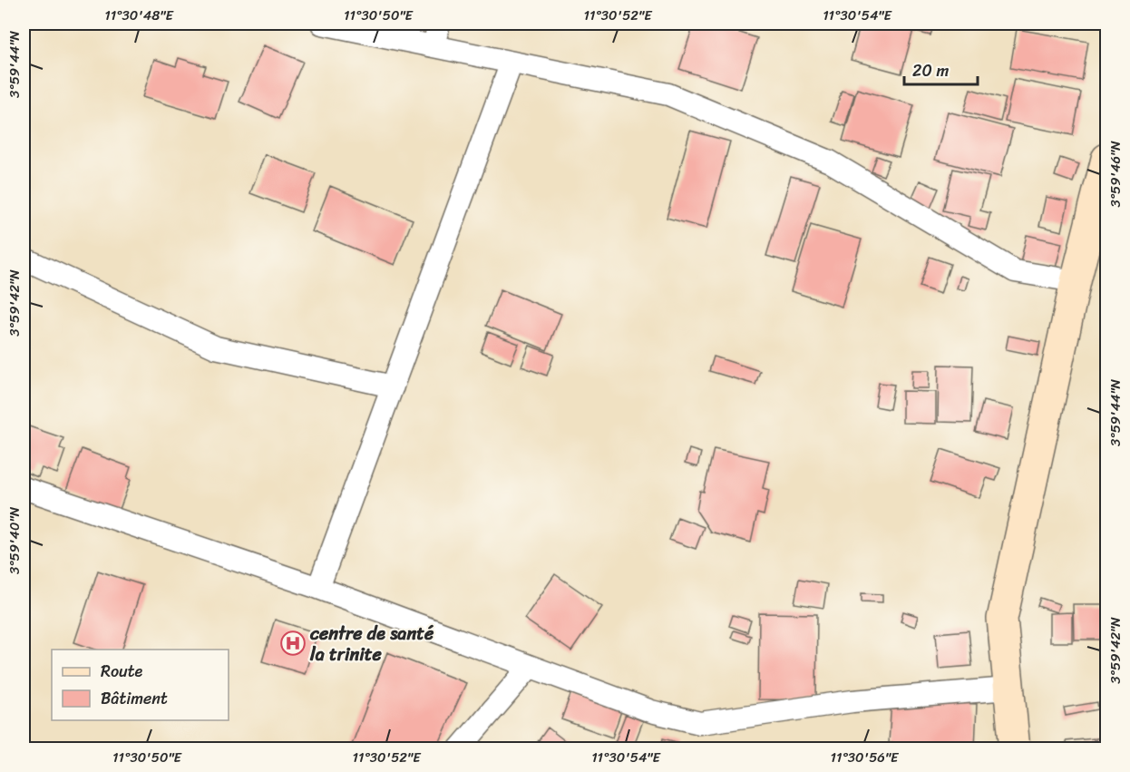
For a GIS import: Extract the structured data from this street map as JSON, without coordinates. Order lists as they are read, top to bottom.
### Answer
{
  "places": {
    "hospital": ["centre de santé la trinite"]
  },
  "legend": ["Route", "Bâtiment"],
  "scale_bar": "20 m",
  "coordinates": [
    "11°30'48\"E",
    "11°30'50\"E",
    "11°30'52\"E",
    "11°30'54\"E",
    "3°59'44\"N",
    "3°59'46\"N",
    "3°59'42\"N",
    "3°59'40\"N",
    "11°30'56\"E"
  ]
}
